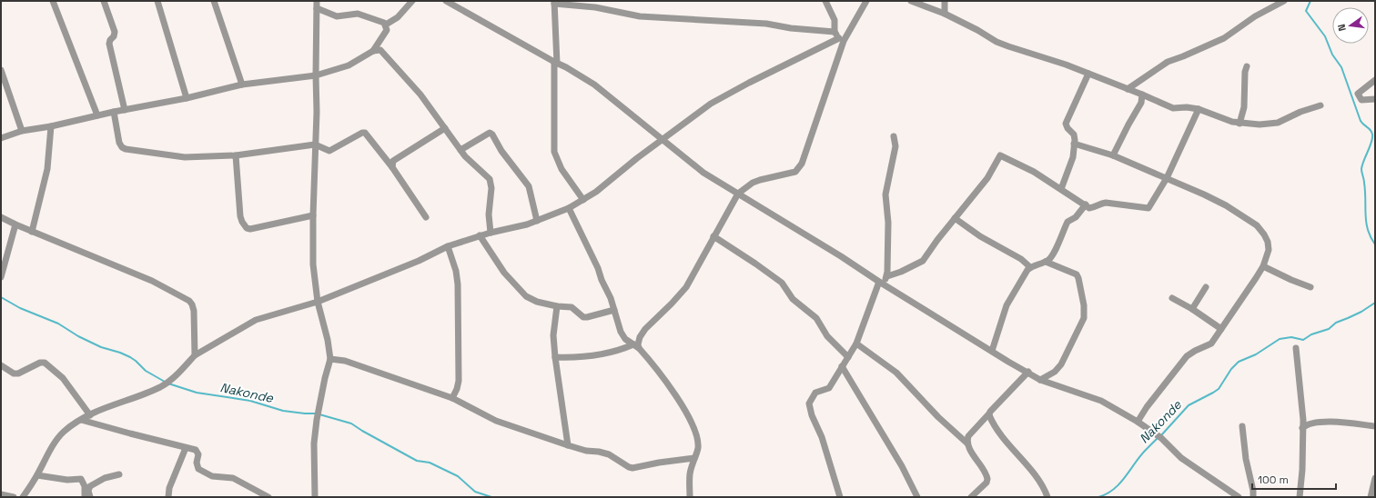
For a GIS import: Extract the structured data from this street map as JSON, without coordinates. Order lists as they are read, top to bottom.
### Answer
{
  "water": ["Nakonde"],
  "scale_bar": "100 m",
  "north": "left"
}
